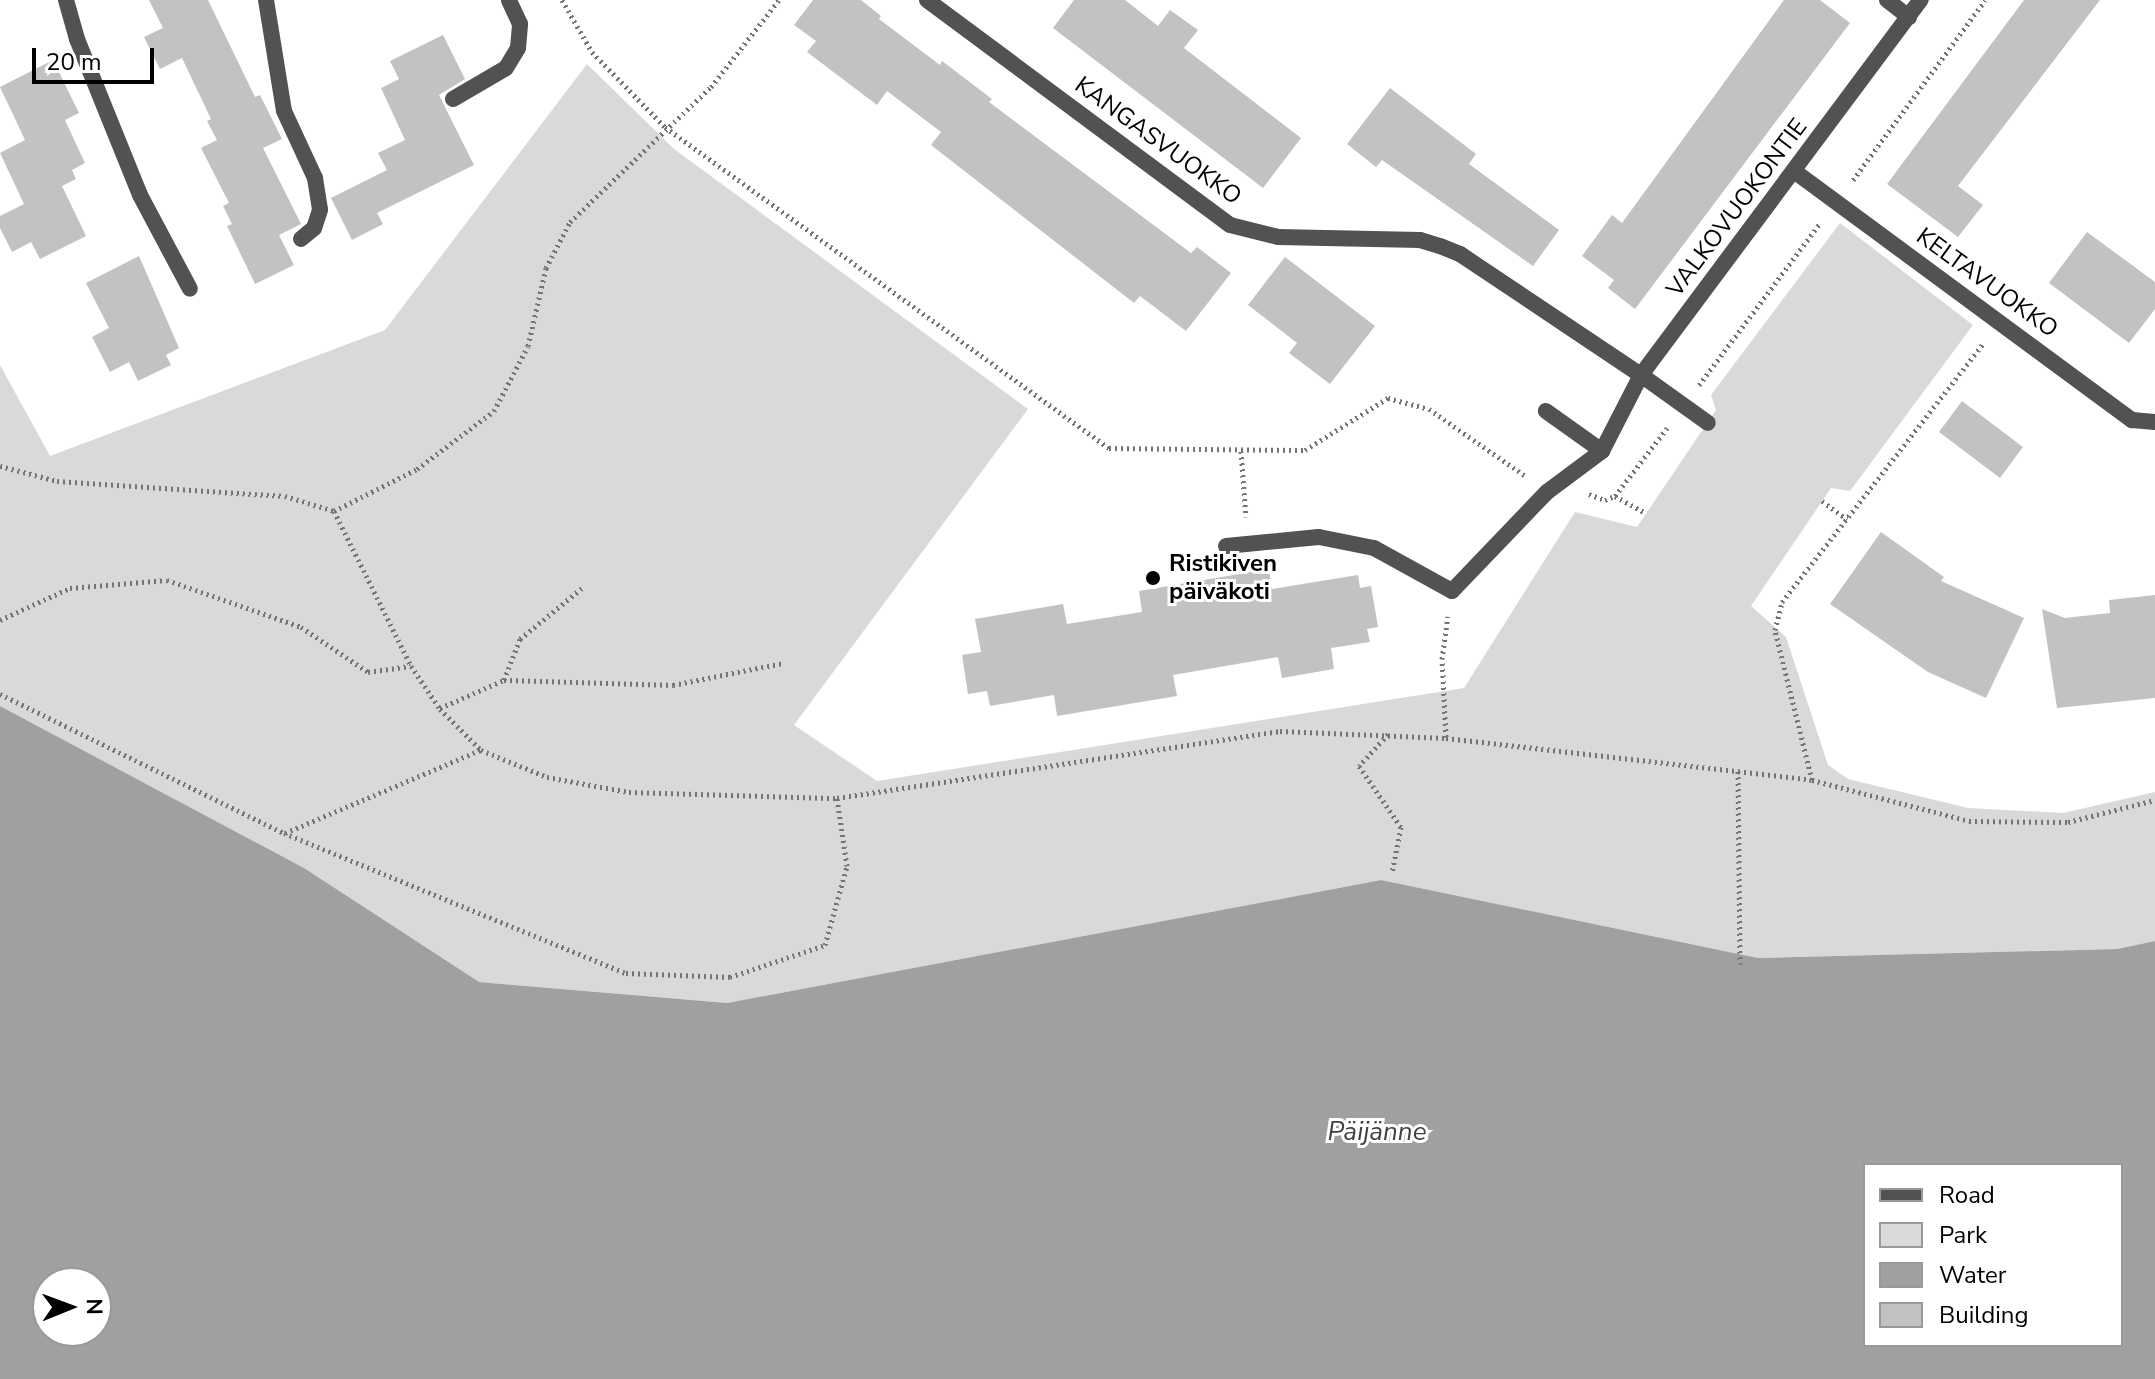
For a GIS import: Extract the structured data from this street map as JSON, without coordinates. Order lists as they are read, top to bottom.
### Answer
{
  "streets": {
    "street": ["KANGASVUOKKO", "VALKOVUOKONTIE", "KELTAVUOKKO"]
  },
  "crossings": [
    ["KANGASVUOKKO", "VALKOVUOKONTIE"],
    ["VALKOVUOKONTIE", "KELTAVUOKKO"]
  ],
  "water": ["Päijänne"],
  "places": ["Ristikiven päiväkoti"],
  "legend": [
    "Road",
    "Park",
    "Water",
    "Building"
  ],
  "scale_bar": "20 m",
  "north": "right"
}
